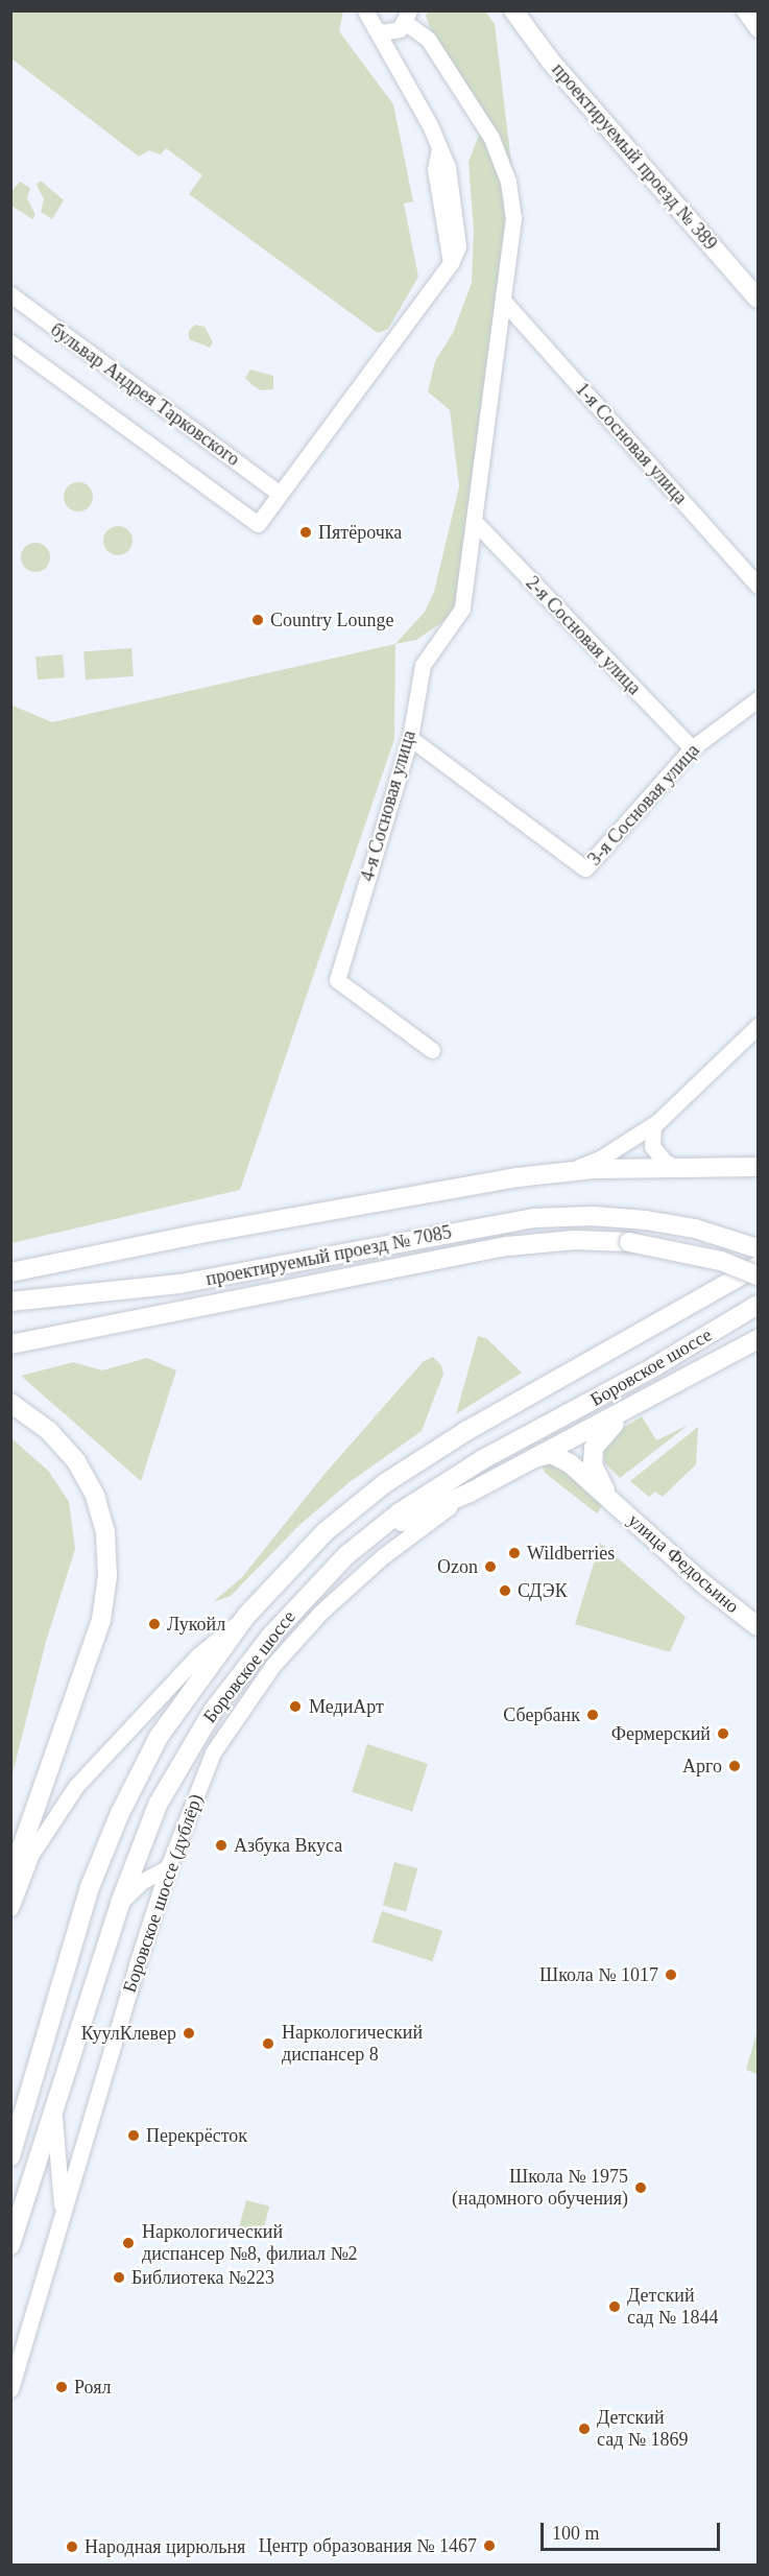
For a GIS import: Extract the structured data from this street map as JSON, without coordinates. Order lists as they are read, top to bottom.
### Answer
{
  "streets": {
    "main road": [
      "проектируемый проезд № 389",
      "проектируемый проезд № 7085",
      "Боровское шоссе",
      "улица Федосьино"
    ],
    "street": [
      "бульвар Андрея Тарковского",
      "1-я Сосновая улица",
      "2-я Сосновая улица",
      "3-я Сосновая улица",
      "4-я Сосновая улица",
      "Боровское шоссе (дублёр)"
    ]
  },
  "crossings": [
    ["1-я Сосновая улица", "4-я Сосновая улица"],
    ["2-я Сосновая улица", "3-я Сосновая улица"],
    ["2-я Сосновая улица", "4-я Сосновая улица"],
    ["3-я Сосновая улица", "4-я Сосновая улица"]
  ],
  "places": [
    "Пятёрочка",
    "Country Lounge",
    "Wildberries",
    "Ozon",
    "СДЭК",
    "Лукойл",
    "МедиАрт",
    "Сбербанк",
    "Фермерский",
    "Арго",
    "Азбука Вкуса",
    "Школа № 1017",
    "КуулКлевер",
    "Наркологический диспансер 8",
    "Перекрёсток",
    "Школа № 1975 (надомного обучения)",
    "Наркологический диспансер №8, филиал №2",
    "Библиотека №223",
    "Детский сад № 1844",
    "Роял",
    "Детский сад № 1869",
    "Центр образования № 1467",
    "Народная цирюльня"
  ],
  "scale_bar": "100 m"
}
